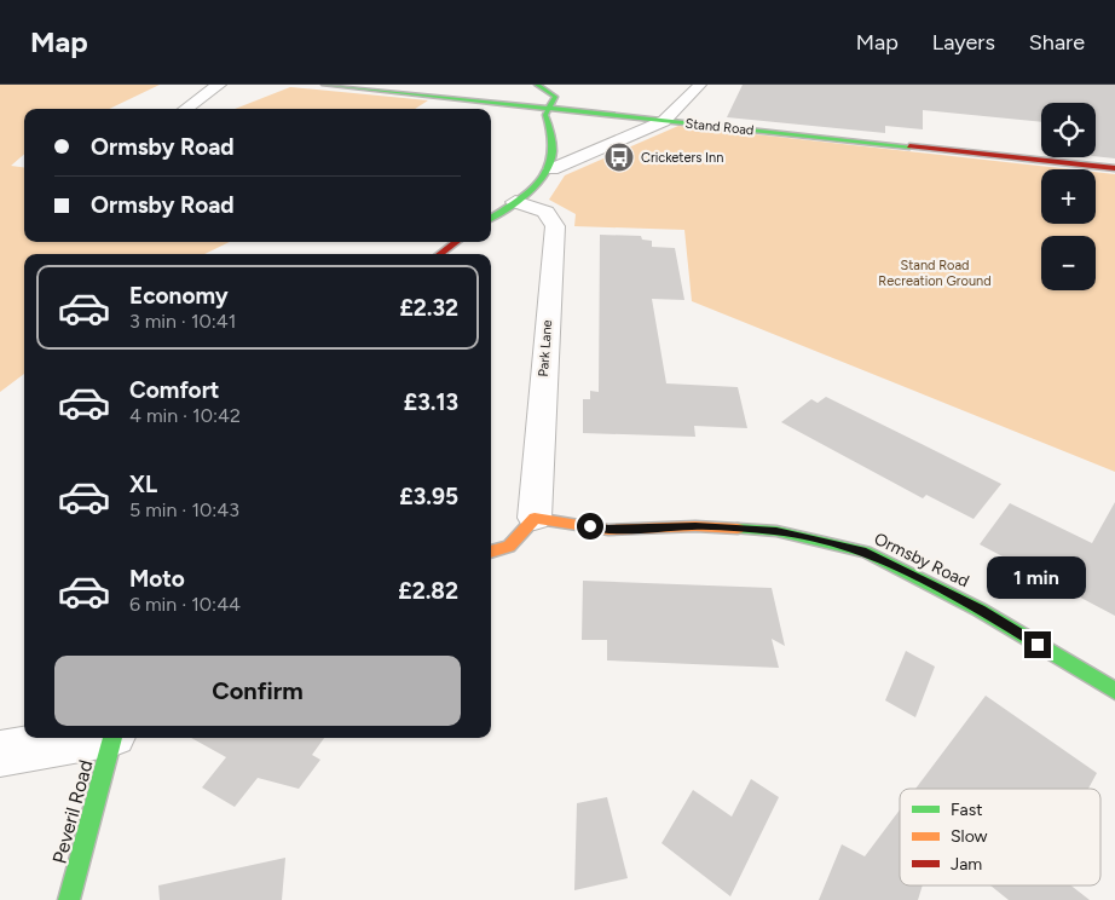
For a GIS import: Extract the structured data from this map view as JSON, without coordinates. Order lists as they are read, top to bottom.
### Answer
{
  "streets": {
    "street": [
      "Stand Road",
      "Park Lane",
      "Ormsby Road",
      "Peveril Road"
    ]
  },
  "crossings": [
    ["Park Lane", "Ormsby Road"]
  ],
  "parks": ["Stand Road Recreation Ground"],
  "places": {
    "bus stop": ["Cricketers Inn"]
  },
  "legend": ["Fast", "Slow", "Jam"],
  "page": {
    "header": "Map",
    "nav": ["Map", "Layers", "Share"],
    "map_buttons": ["+", "−"],
    "banner": ["Ormsby Road", "Ormsby Road"],
    "list": [
      {
        "name": "Economy",
        "note": "3 min · 10:41",
        "value": "£2.32"
      },
      {
        "name": "Comfort",
        "note": "4 min · 10:42",
        "value": "£3.13"
      },
      {
        "name": "XL",
        "note": "5 min · 10:43",
        "value": "£3.95"
      },
      {
        "name": "Moto",
        "note": "6 min · 10:44",
        "value": "£2.82"
      }
    ],
    "bubble": "1 min",
    "buttons": "Confirm"
  }
}
